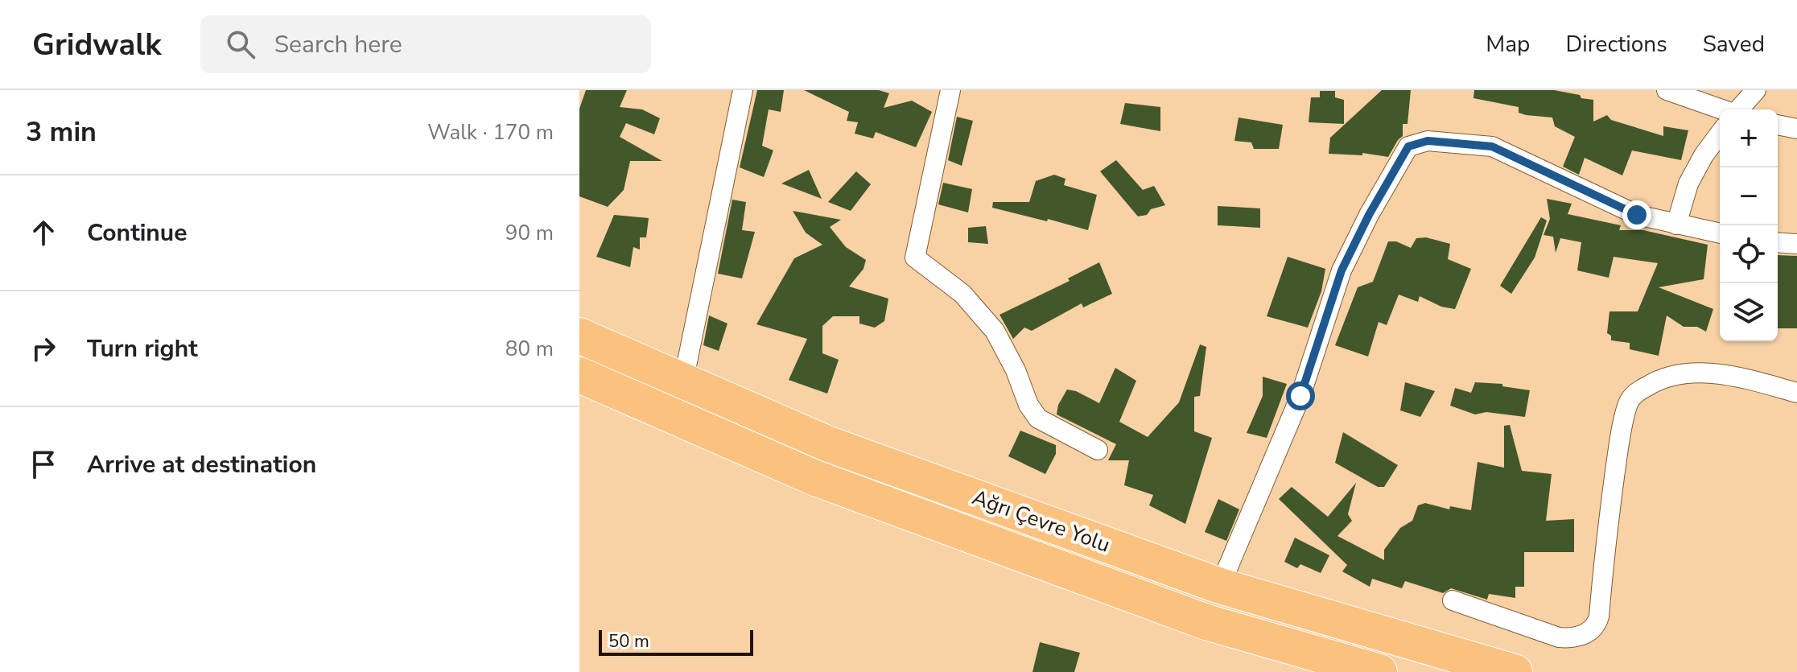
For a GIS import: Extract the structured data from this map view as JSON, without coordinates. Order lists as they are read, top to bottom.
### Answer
{
  "streets": {
    "highway": ["Ağrı Çevre Yolu"]
  },
  "scale_bar": "50 m",
  "page": {
    "header": "Gridwalk",
    "search": "Search here",
    "nav": ["Map", "Directions", "Saved"],
    "heading": ["3 min", "Walk · 170 m"],
    "map_buttons": ["+", "−"],
    "list": [
      ["Continue", "90 m"],
      ["Turn right", "80 m"],
      "Arrive at destination"
    ],
    "scale": "50 m"
  }
}
